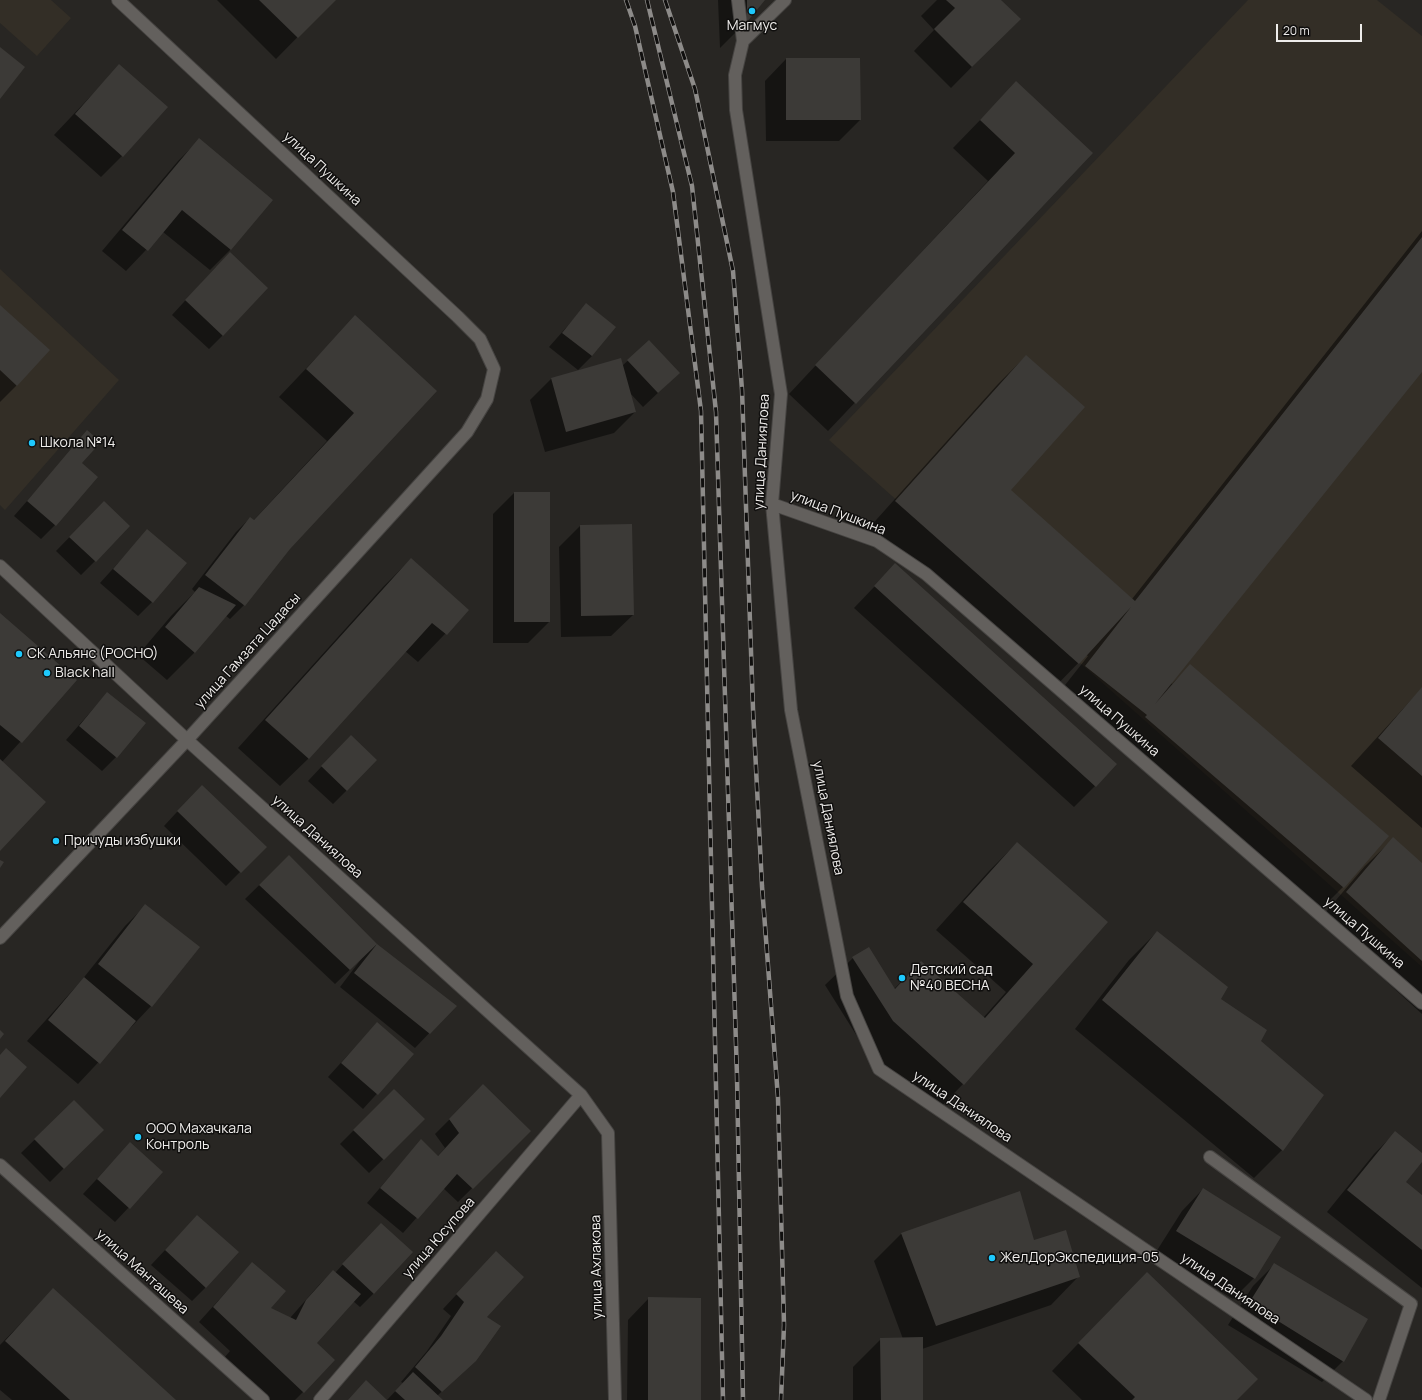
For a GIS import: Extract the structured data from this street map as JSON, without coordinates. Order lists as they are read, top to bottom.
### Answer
{
  "streets": {
    "street": [
      "улица Пушкина",
      "улица Даниялова",
      "улица Гамзата Цадасы",
      "улица Юсупова",
      "улица Ахлакова",
      "улица Манташева"
    ]
  },
  "crossings": [
    ["улица Пушкина", "улица Даниялова"],
    ["улица Пушкина", "улица Гамзата Цадасы"],
    ["улица Даниялова", "улица Гамзата Цадасы"],
    ["улица Даниялова", "улица Юсупова"],
    ["улица Даниялова", "улица Ахлакова"]
  ],
  "places": [
    "Магмус",
    "Школа №14",
    "СК Альянс (РОСНО)",
    "Black hall",
    "Причуды избушки",
    "Детский сад №40 ВЕСНА",
    "ООО Махачкала Контроль",
    "ЖелДорЭкспедиция-05"
  ],
  "scale_bar": "20 m"
}
